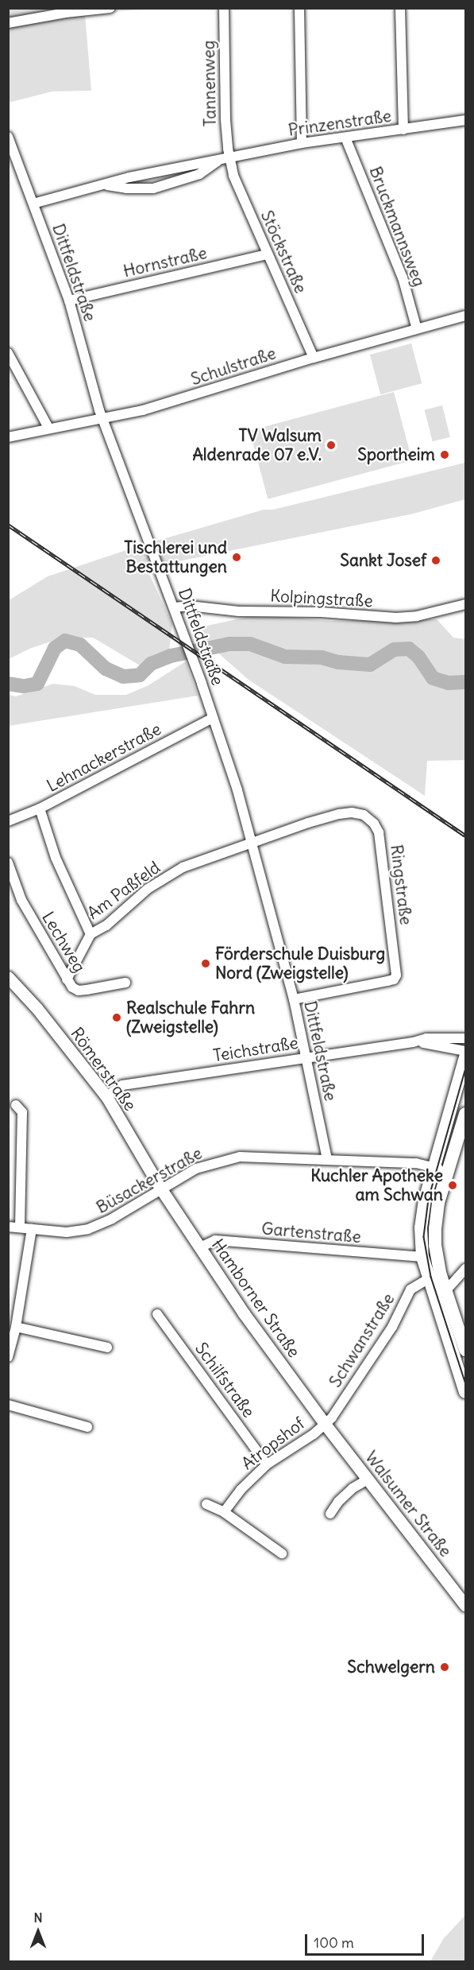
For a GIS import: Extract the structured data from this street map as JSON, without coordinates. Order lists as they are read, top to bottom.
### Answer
{
  "streets": {
    "street": [
      "Tannenweg",
      "Prinzenstraße",
      "Bruckmannsweg",
      "Stöckstraße",
      "Hornstraße",
      "Dittfeldstraße",
      "Schulstraße",
      "Kolpingstraße",
      "Lehnackerstraße",
      "Ringstraße",
      "Am Paßfeld",
      "Lechweg",
      "Teichstraße",
      "Römerstraße",
      "Büsackerstraße",
      "Gartenstraße",
      "Hamborner Straße",
      "Schwanstraße",
      "Schilfstraße",
      "Atropshof",
      "Walsumer Straße"
    ]
  },
  "crossings": [
    ["Tannenweg", "Prinzenstraße"],
    ["Tannenweg", "Stöckstraße"],
    ["Prinzenstraße", "Bruckmannsweg"],
    ["Prinzenstraße", "Stöckstraße"],
    ["Prinzenstraße", "Dittfeldstraße"],
    ["Bruckmannsweg", "Schulstraße"],
    ["Stöckstraße", "Hornstraße"],
    ["Stöckstraße", "Schulstraße"],
    ["Hornstraße", "Dittfeldstraße"],
    ["Dittfeldstraße", "Schulstraße"],
    ["Dittfeldstraße", "Kolpingstraße"],
    ["Dittfeldstraße", "Lehnackerstraße"],
    ["Dittfeldstraße", "Ringstraße"],
    ["Dittfeldstraße", "Am Paßfeld"],
    ["Dittfeldstraße", "Teichstraße"],
    ["Dittfeldstraße", "Büsackerstraße"],
    ["Ringstraße", "Am Paßfeld"],
    ["Am Paßfeld", "Lechweg"],
    ["Teichstraße", "Römerstraße"],
    ["Römerstraße", "Büsackerstraße"],
    ["Römerstraße", "Hamborner Straße"],
    ["Büsackerstraße", "Hamborner Straße"],
    ["Gartenstraße", "Hamborner Straße"],
    ["Hamborner Straße", "Schwanstraße"],
    ["Hamborner Straße", "Atropshof"],
    ["Hamborner Straße", "Walsumer Straße"],
    ["Schwanstraße", "Atropshof"],
    ["Schwanstraße", "Walsumer Straße"],
    ["Schilfstraße", "Atropshof"],
    ["Atropshof", "Walsumer Straße"]
  ],
  "places": [
    "TV Walsum Aldenrade 07 e.V.",
    "Sportheim",
    "Tischlerei und Bestattungen",
    "Sankt Josef",
    "Förderschule Duisburg Nord (Zweigstelle)",
    "Realschule Fahrn (Zweigstelle)",
    "Kuchler Apotheke am Schwan",
    "Schwelgern"
  ],
  "scale_bar": "100 m",
  "north": "top"
}
